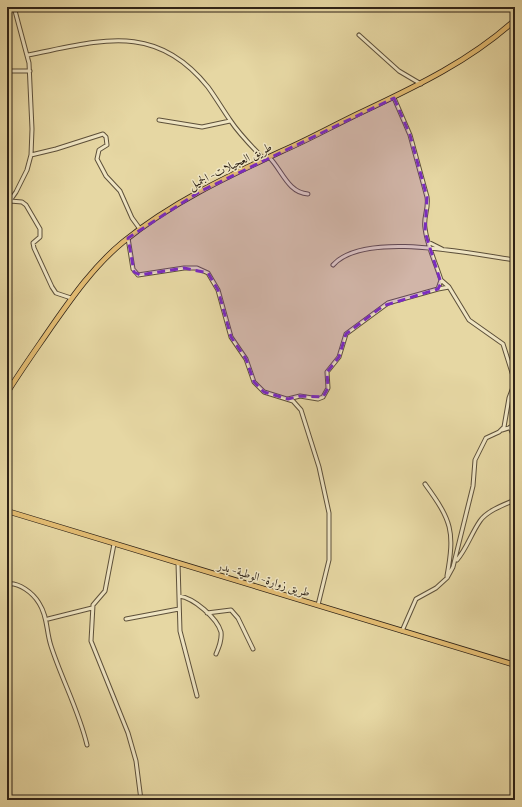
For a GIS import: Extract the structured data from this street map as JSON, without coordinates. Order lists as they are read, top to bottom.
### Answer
{
  "streets": {
    "main road": ["طريق العجيلات- الجميل", "طريق زوارة- الوطية- بدر"]
  }
}
